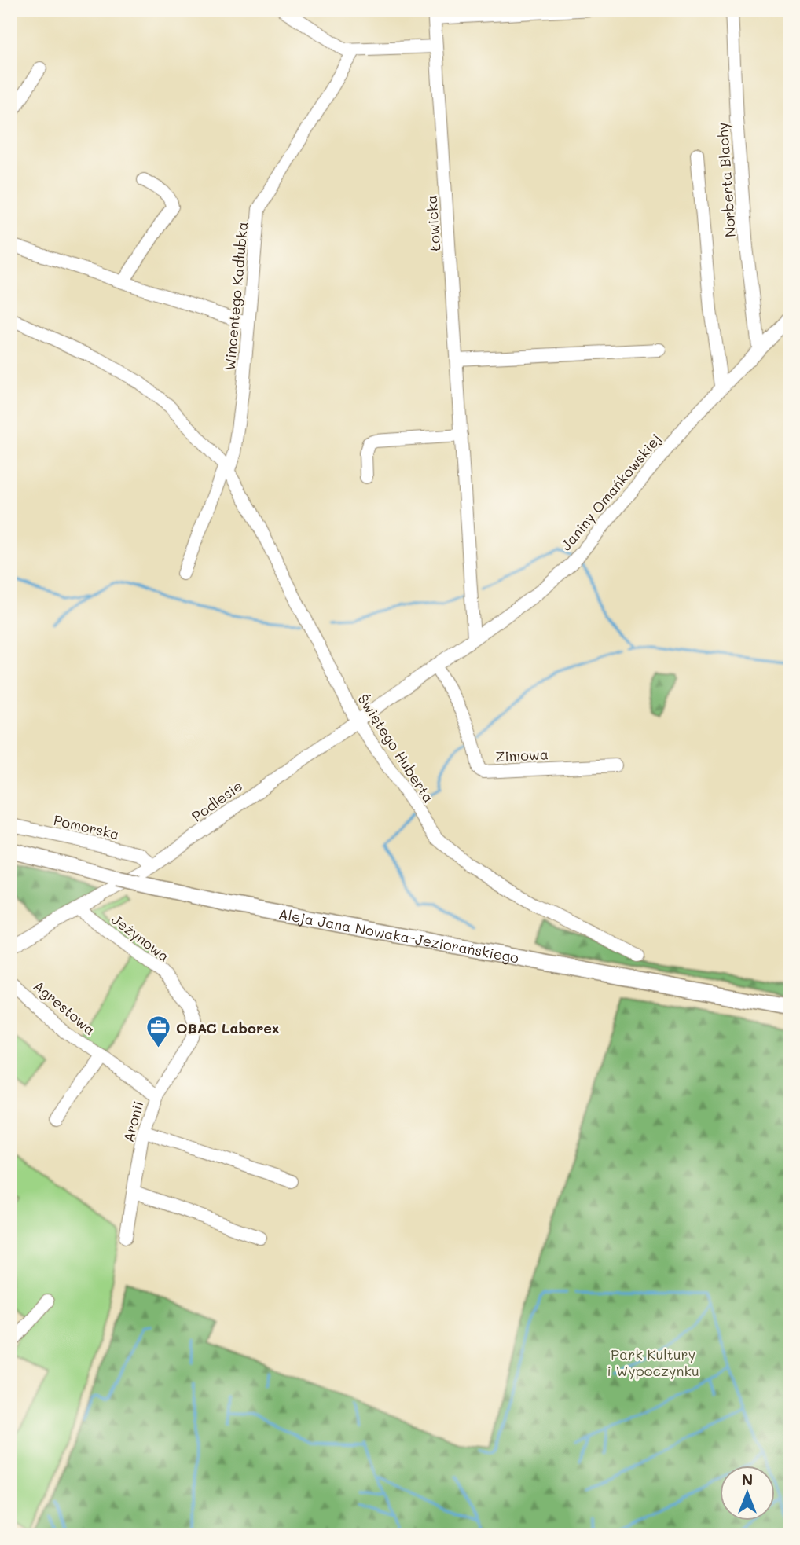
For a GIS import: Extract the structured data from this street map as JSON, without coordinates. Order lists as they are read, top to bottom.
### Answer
{
  "streets": {
    "main road": ["Aleja Jana Nowaka-Jeziorańskiego"],
    "street": [
      "Norberta Blachy",
      "Łowicka",
      "Wincentego Kadłubka",
      "Janiny Omańkowskiej",
      "Świętego Huberta",
      "Zimowa",
      "Podlesie",
      "Pomorska",
      "Jeżynowa",
      "Agrestowa",
      "Aronii"
    ]
  },
  "crossings": [
    ["Norberta Blachy", "Janiny Omańkowskiej"],
    ["Łowicka", "Janiny Omańkowskiej"],
    ["Wincentego Kadłubka", "Świętego Huberta"],
    ["Janiny Omańkowskiej", "Zimowa"],
    ["Janiny Omańkowskiej", "Podlesie"],
    ["Świętego Huberta", "Podlesie"],
    ["Zimowa", "Podlesie"],
    ["Podlesie", "Pomorska"],
    ["Podlesie", "Jeżynowa"],
    ["Jeżynowa", "Aronii"],
    ["Agrestowa", "Aronii"]
  ],
  "parks": ["Park Kultury i Wypoczynku"],
  "places": {
    "office": ["OBAC Laborex"]
  },
  "north": "top"
}
